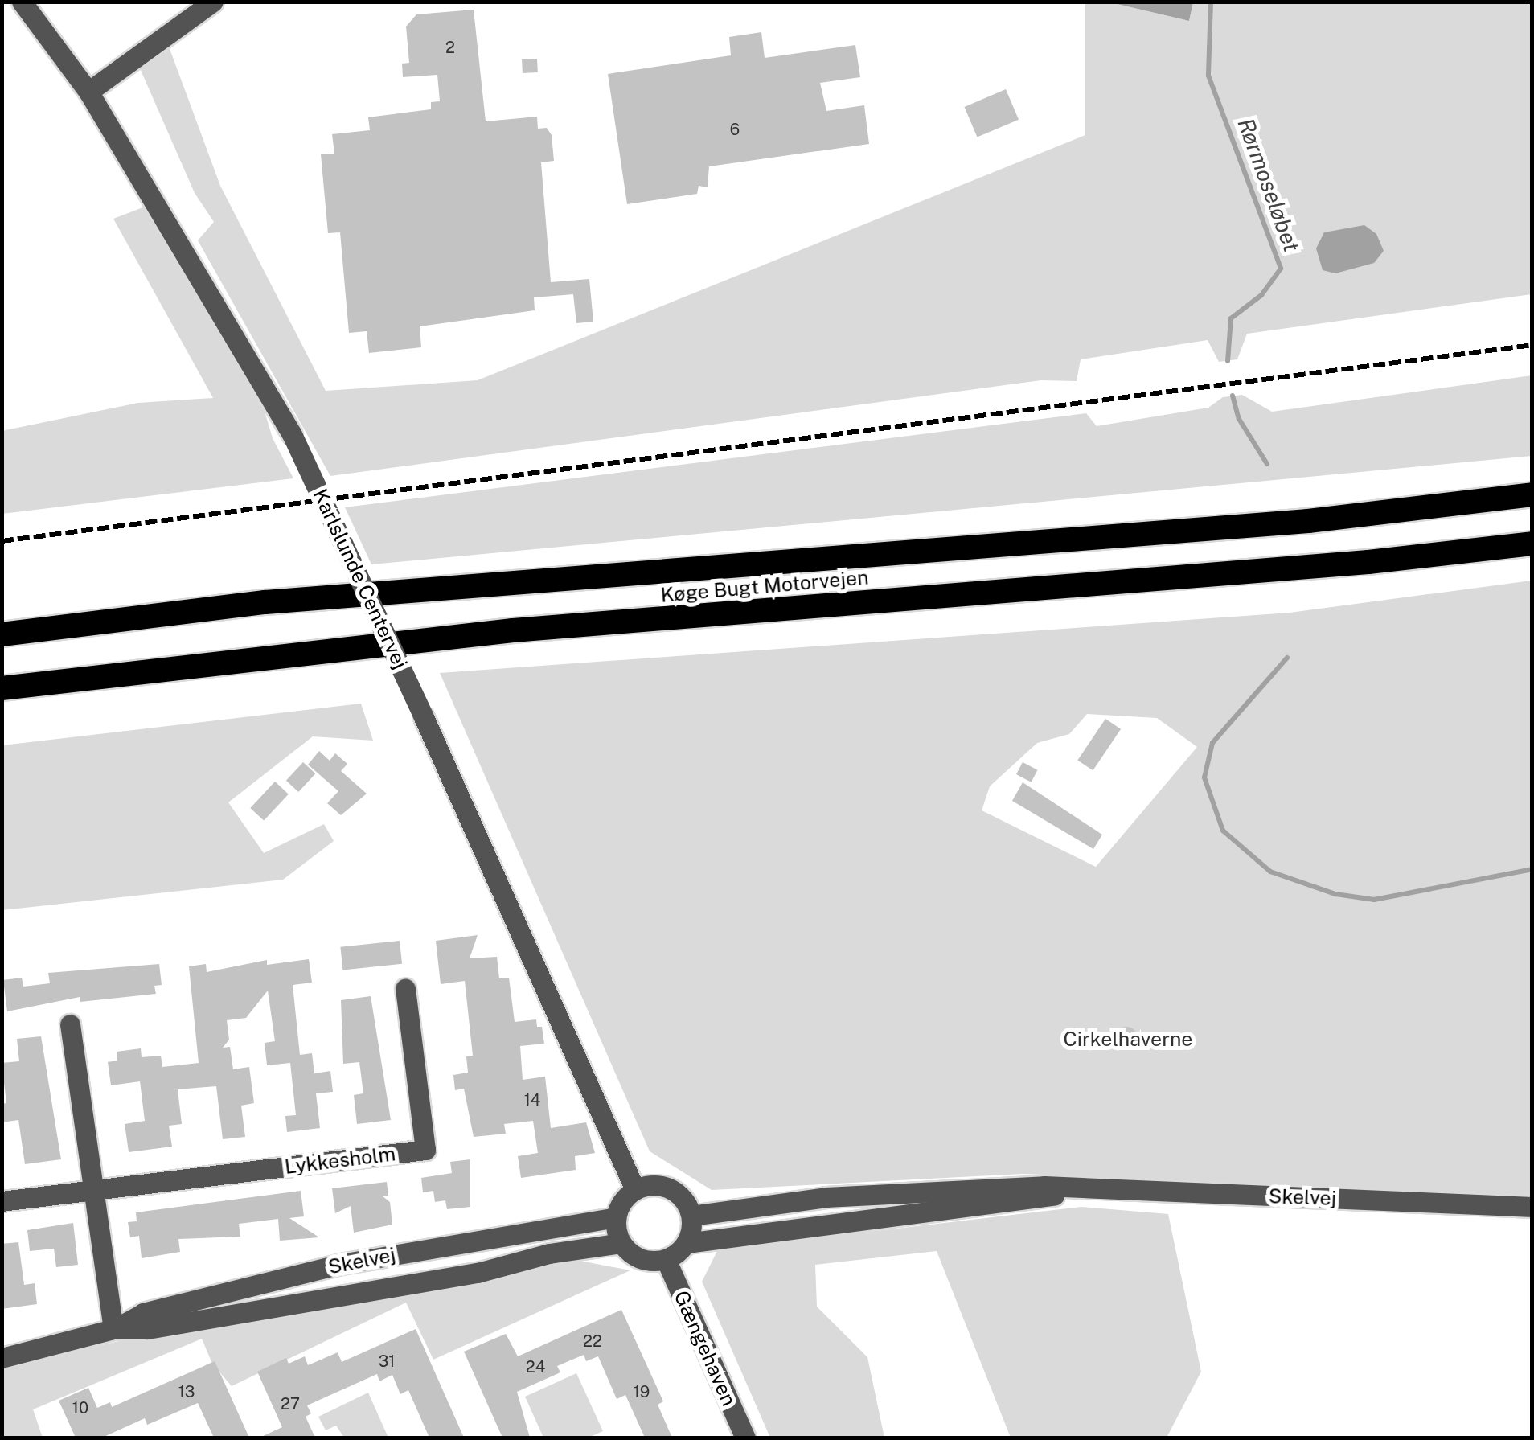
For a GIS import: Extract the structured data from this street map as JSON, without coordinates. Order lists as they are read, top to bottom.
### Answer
{
  "streets": {
    "highway": ["Køge Bugt Motorvejen"],
    "street": [
      "Karlslunde Centervej",
      "Lykkesholm",
      "Skelvej",
      "Gængehaven"
    ]
  },
  "crossings": [
    ["Karlslunde Centervej", "Skelvej"],
    ["Karlslunde Centervej", "Gængehaven"],
    ["Skelvej", "Gængehaven"]
  ],
  "water": ["Rørmoseløbet"],
  "parks": ["Cirkelhaverne"],
  "house_numbers": [
    "2",
    "6",
    "14",
    "22",
    "31",
    "24",
    "13",
    "19",
    "27",
    "10"
  ]
}
